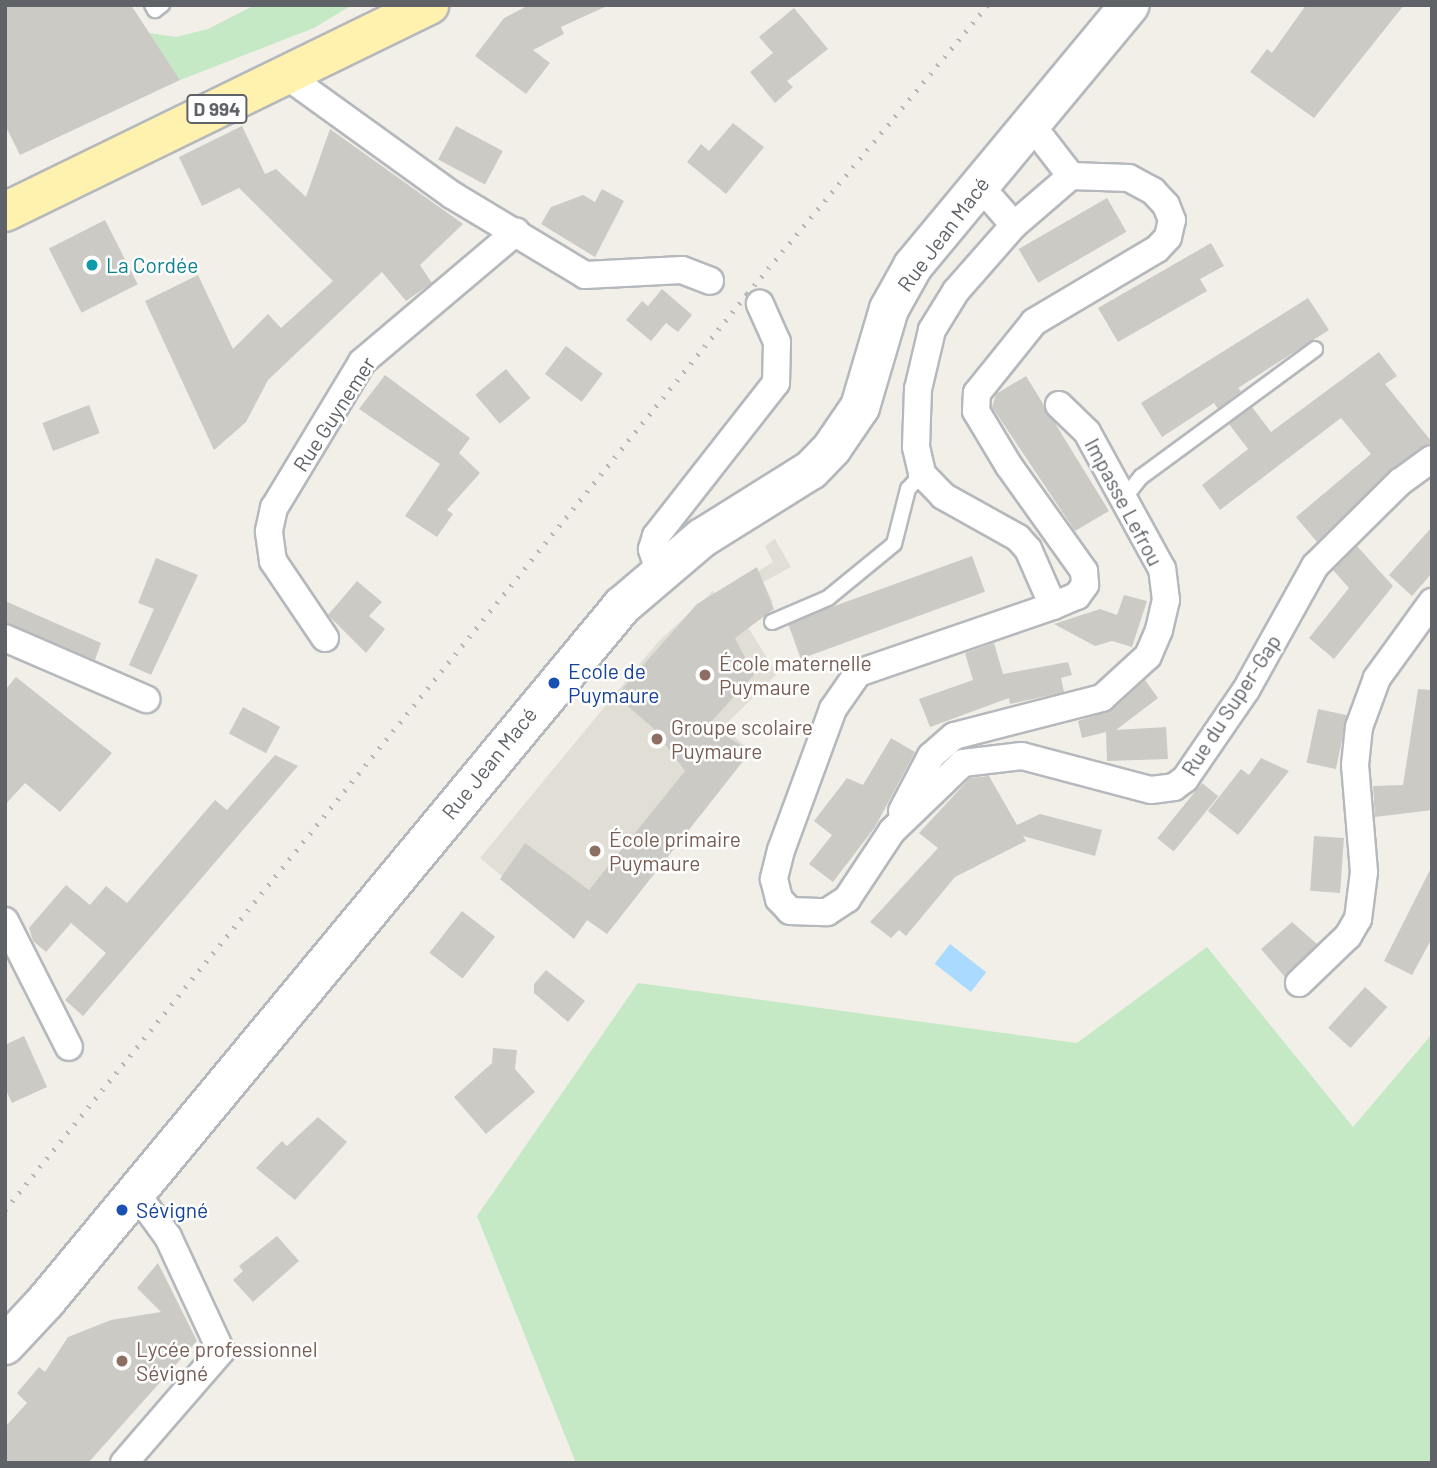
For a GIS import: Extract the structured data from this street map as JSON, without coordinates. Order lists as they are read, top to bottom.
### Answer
{
  "streets": {
    "main road": ["D 994", "Rue Jean Macé"],
    "street": ["Rue Guynemer", "Impasse Lefrou", "Rue du Super-Gap"]
  },
  "crossings": [
    ["Impasse Lefrou", "Rue du Super-Gap"]
  ],
  "places": [
    "La Cordée",
    "École maternelle Puymaure",
    "Ecole de Puymaure",
    "Groupe scolaire Puymaure",
    "École primaire Puymaure",
    "Sévigné",
    "Lycée professionnel Sévigné"
  ]
}
